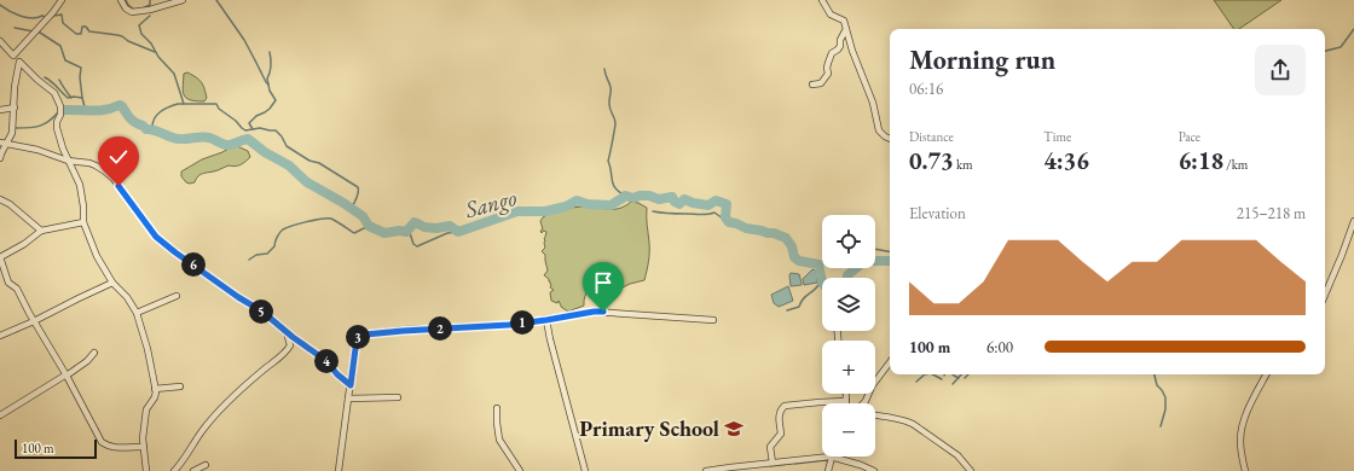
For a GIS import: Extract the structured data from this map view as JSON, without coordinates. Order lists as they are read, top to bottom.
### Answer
{
  "water": ["Sango"],
  "places": {
    "school or university": ["Primary School"]
  },
  "scale_bar": "100 m",
  "page": {
    "heading": ["Morning run", "06:16"],
    "stats": [
      ["Distance", "0.73 km"],
      ["Time", "4:36"],
      ["Pace", "6:18 /km"]
    ],
    "chart": ["Elevation", "215–218 m"],
    "map_buttons": ["+", "−"],
    "pins": [
      "6",
      "5",
      "1",
      "2",
      "3",
      "4"
    ],
    "list": [
      {
        "name": "100 m",
        "note": "6:00"
      }
    ],
    "scale": "100 m"
  }
}
